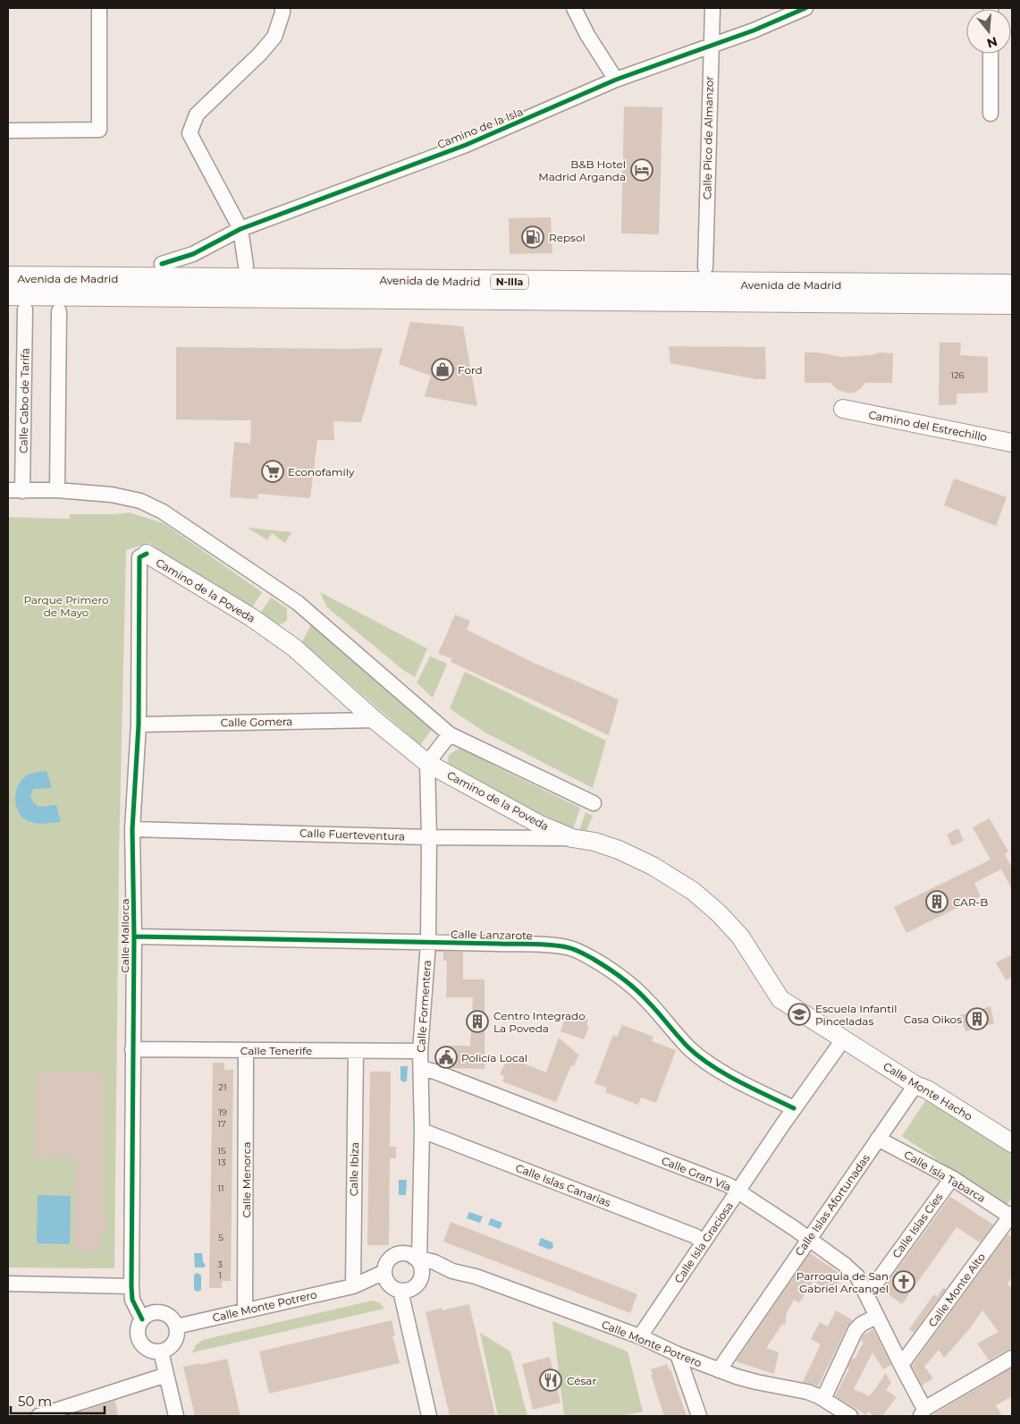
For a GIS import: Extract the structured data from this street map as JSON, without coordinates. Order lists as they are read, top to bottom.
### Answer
{
  "streets": {
    "highway": ["Avenida de Madrid", "N-IIIa"],
    "main road": ["Camino del Estrechillo", "Camino de la Poveda", "Calle Monte Hacho"],
    "street": [
      "Camino de la Isla",
      "Calle Pico de Almanzor",
      "Calle Cabo de Tarifa",
      "Calle Gomera",
      "Calle Fuerteventura",
      "Calle Lanzarote",
      "Calle Mallorca",
      "Calle Formentera",
      "Calle Tenerife",
      "Calle Ibiza",
      "Calle Gran Vía",
      "Calle Isla Tabarca",
      "Calle Menorca",
      "Calle Islas Canarias",
      "Calle Islas Afortunadas",
      "Calle Islas Cíes",
      "Calle Isla Graciosa",
      "Calle Monte Alto",
      "Calle Monte Potrero"
    ]
  },
  "crossings": [
    ["Camino de la Isla", "Calle Pico de Almanzor"],
    ["Camino de la Poveda", "Calle Gomera"],
    ["Camino de la Poveda", "Calle Fuerteventura"],
    ["Camino de la Poveda", "Calle Mallorca"],
    ["Camino de la Poveda", "Calle Formentera"],
    ["Camino de la Poveda", "Calle Monte Hacho"],
    ["Camino de la Poveda", "Calle Isla Graciosa"],
    ["Calle Gomera", "Calle Mallorca"],
    ["Calle Fuerteventura", "Calle Mallorca"],
    ["Calle Fuerteventura", "Calle Formentera"],
    ["Calle Lanzarote", "Calle Mallorca"],
    ["Calle Lanzarote", "Calle Formentera"],
    ["Calle Lanzarote", "Calle Isla Graciosa"],
    ["Calle Mallorca", "Calle Tenerife"],
    ["Calle Mallorca", "Calle Monte Potrero"],
    ["Calle Formentera", "Calle Tenerife"],
    ["Calle Formentera", "Calle Gran Vía"],
    ["Calle Formentera", "Calle Islas Canarias"],
    ["Calle Formentera", "Calle Monte Potrero"],
    ["Calle Tenerife", "Calle Ibiza"],
    ["Calle Tenerife", "Calle Menorca"],
    ["Calle Monte Hacho", "Calle Islas Afortunadas"],
    ["Calle Monte Hacho", "Calle Isla Graciosa"],
    ["Calle Ibiza", "Calle Monte Potrero"],
    ["Calle Gran Vía", "Calle Islas Afortunadas"],
    ["Calle Gran Vía", "Calle Islas Cíes"],
    ["Calle Gran Vía", "Calle Isla Graciosa"],
    ["Calle Gran Vía", "Calle Monte Alto"],
    ["Calle Isla Tabarca", "Calle Islas Afortunadas"],
    ["Calle Isla Tabarca", "Calle Islas Cíes"],
    ["Calle Isla Tabarca", "Calle Monte Alto"],
    ["Calle Menorca", "Calle Monte Potrero"],
    ["Calle Islas Canarias", "Calle Isla Graciosa"],
    ["Calle Islas Afortunadas", "Calle Monte Potrero"],
    ["Calle Isla Graciosa", "Calle Monte Potrero"]
  ],
  "parks": ["Parque Primero de Mayo"],
  "places": {
    "hotel": ["B&B Hotel Madrid Arganda"],
    "fuel station": ["Repsol"],
    "shop": ["Ford"],
    "supermarket": ["Econofamily"],
    "building": ["CAR-B", "Casa Oikos", "Centro Integrado La Poveda"],
    "school or university": ["Escuela Infantil Pinceladas"],
    "public building": ["Policía Local"],
    "church": ["Parroquia de San Gabriel Arcangel"],
    "restaurant": ["César"]
  },
  "house_numbers": [
    "126",
    "21",
    "19",
    "17",
    "15",
    "13",
    "11",
    "5",
    "3",
    "1"
  ],
  "scale_bar": "50 m",
  "north": "bottom"
}
